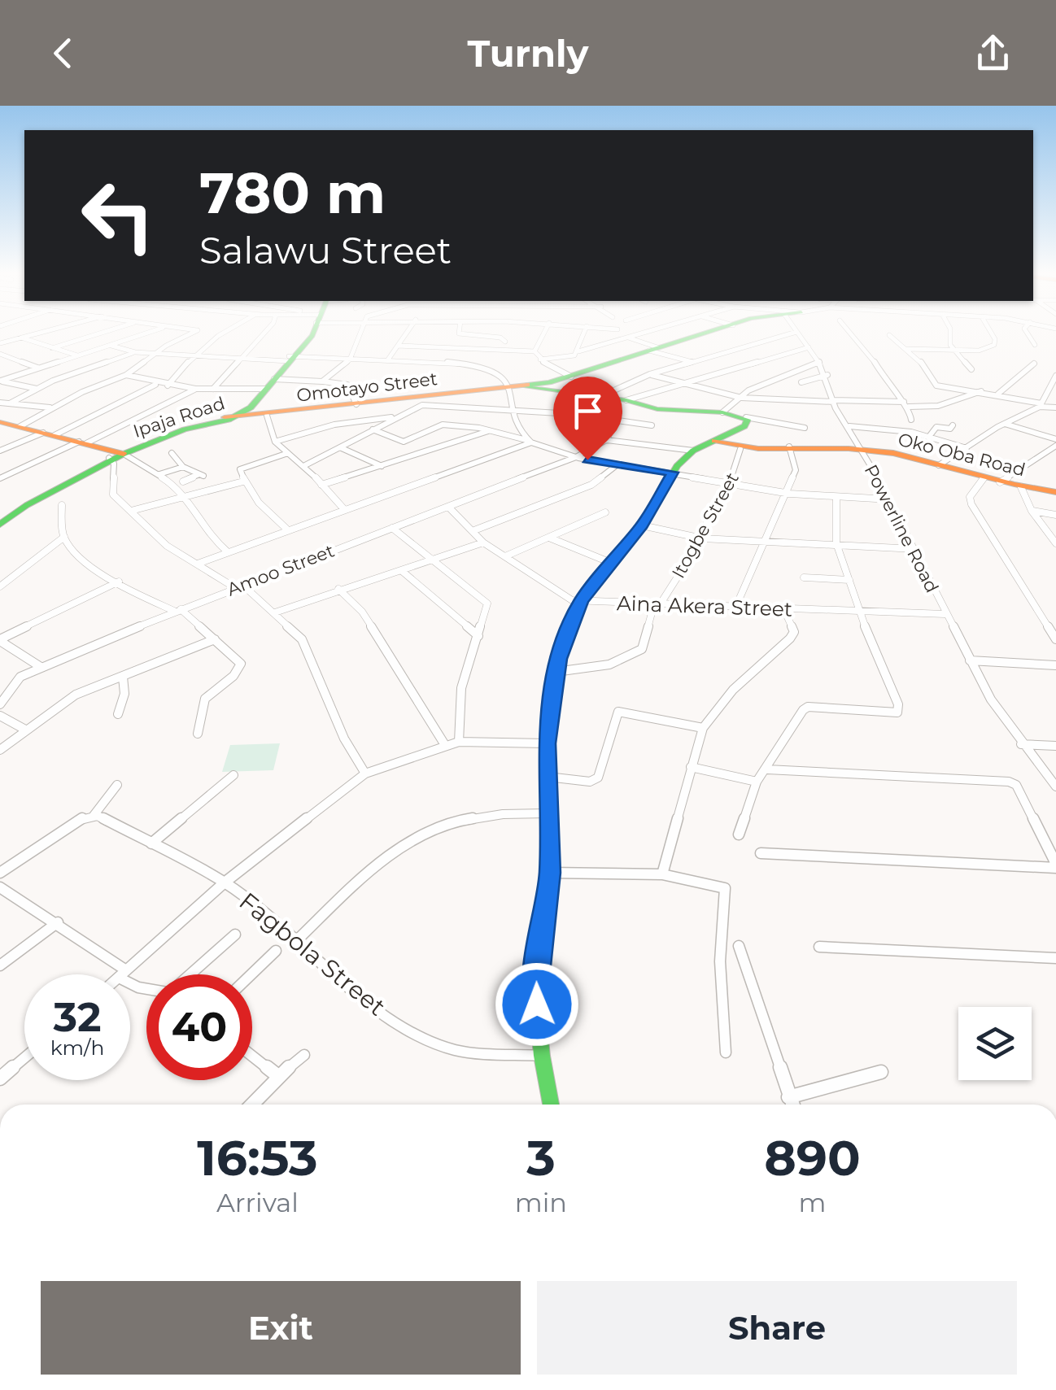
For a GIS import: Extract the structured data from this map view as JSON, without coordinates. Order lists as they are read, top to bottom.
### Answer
{
  "streets": {
    "main road": ["Omotayo Street", "Ipaja Road", "Oko Oba Road"],
    "street": [
      "Itogbe Street",
      "Powerline Road",
      "Amoo Street",
      "Aina Akera Street",
      "Fagbola Street"
    ]
  },
  "crossings": [
    ["Omotayo Street", "Ipaja Road"],
    ["Oko Oba Road", "Itogbe Street"],
    ["Oko Oba Road", "Powerline Road"],
    ["Itogbe Street", "Aina Akera Street"],
    ["Powerline Road", "Aina Akera Street"],
    ["Amoo Street", "Aina Akera Street"]
  ],
  "page": {
    "header": "Turnly",
    "turn": ["780 m", "Salawu Street"],
    "speed": "32 km/h",
    "limit": "40",
    "eta": [
      "16:53",
      "Arrival",
      "3",
      "min",
      "890",
      "m"
    ],
    "buttons": ["Exit", "Share"]
  }
}
